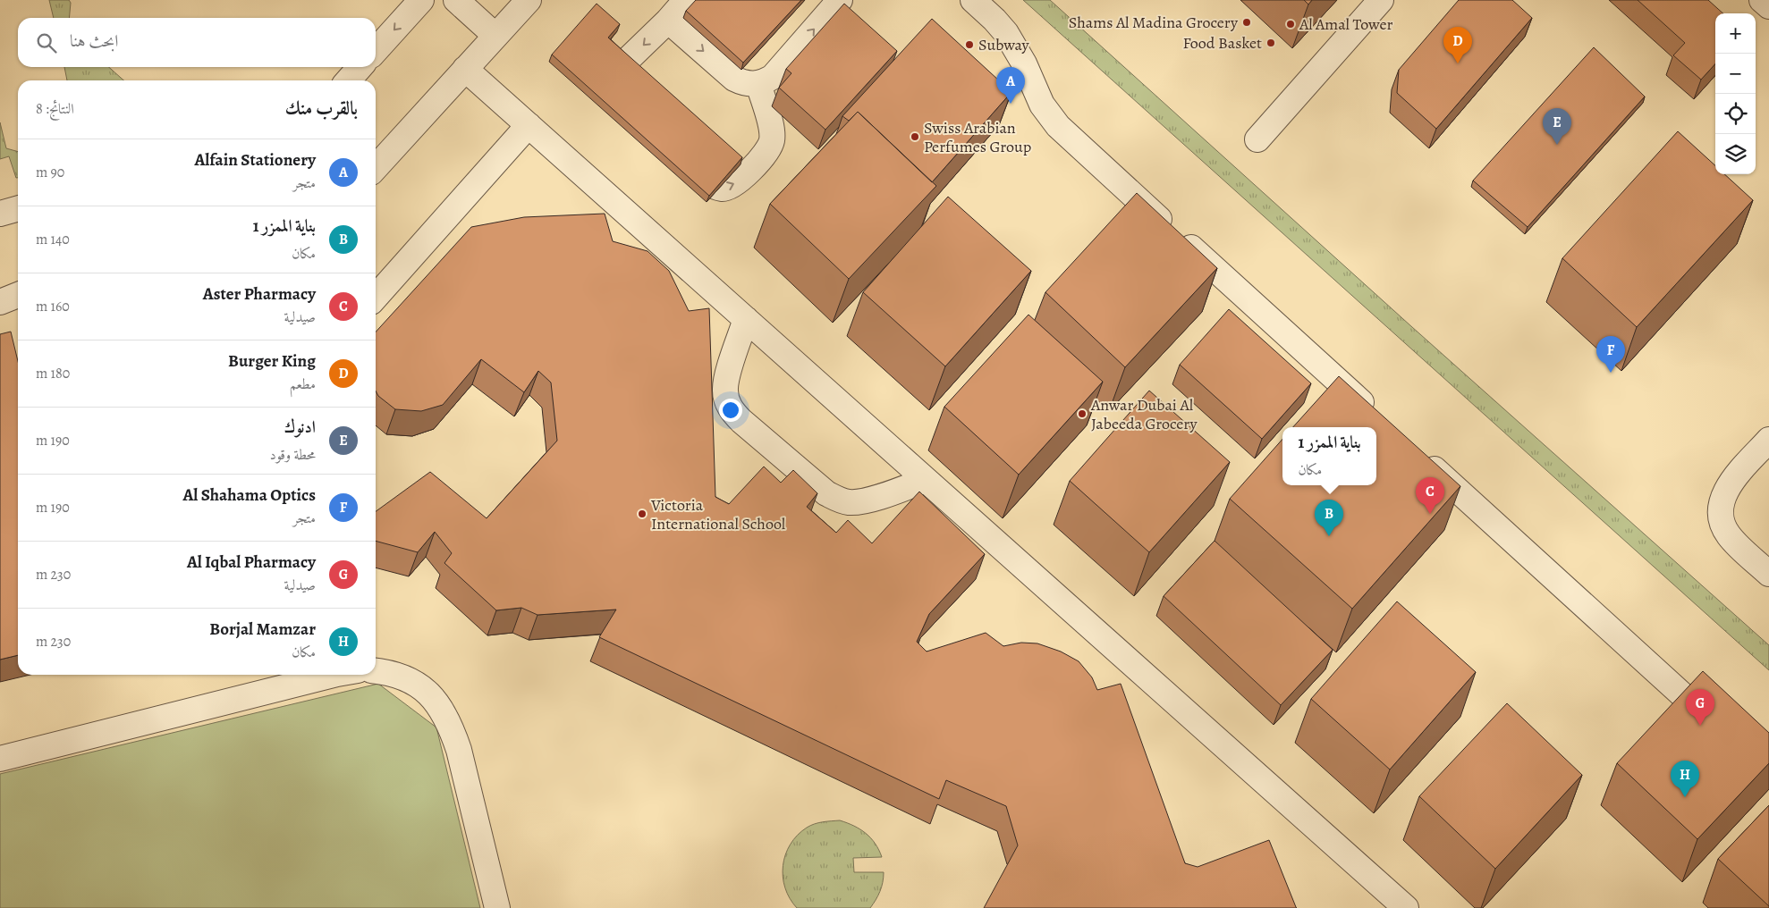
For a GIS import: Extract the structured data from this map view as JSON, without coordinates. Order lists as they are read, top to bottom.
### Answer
{
  "places": [
    "Shams Al Madina Grocery",
    "Al Amal Tower",
    "Food Basket",
    "Subway",
    "Swiss Arabian Perfumes Group",
    "Anwar Dubai Al Jabeeda Grocery",
    "Victoria International School"
  ],
  "page": {
    "map_buttons": ["+", "−"],
    "search": "ابحث هنا",
    "pins": [
      "D",
      "A",
      "E",
      "F",
      "C",
      "B",
      "G",
      "H"
    ],
    "heading": ["بالقرب منك", "النتائج: 8"],
    "list": [
      {
        "mark": "A",
        "name": "Alfain Stationery",
        "note": "متجر",
        "value": "90 m"
      },
      {
        "mark": "B",
        "name": "بناية الممزر 1",
        "note": "مكان",
        "value": "140 m"
      },
      {
        "mark": "C",
        "name": "Aster Pharmacy",
        "note": "صيدلية",
        "value": "160 m"
      },
      {
        "mark": "D",
        "name": "Burger King",
        "note": "مطعم",
        "value": "180 m"
      },
      {
        "mark": "E",
        "name": "ادنوك",
        "note": "محطة وقود",
        "value": "190 m"
      },
      {
        "mark": "F",
        "name": "Al Shahama Optics",
        "note": "متجر",
        "value": "190 m"
      },
      {
        "mark": "G",
        "name": "Al Iqbal Pharmacy",
        "note": "صيدلية",
        "value": "230 m"
      },
      {
        "mark": "H",
        "name": "Borjal Mamzar",
        "note": "مكان",
        "value": "230 m"
      }
    ],
    "popup": ["بناية الممزر 1", "مكان"]
  }
}
